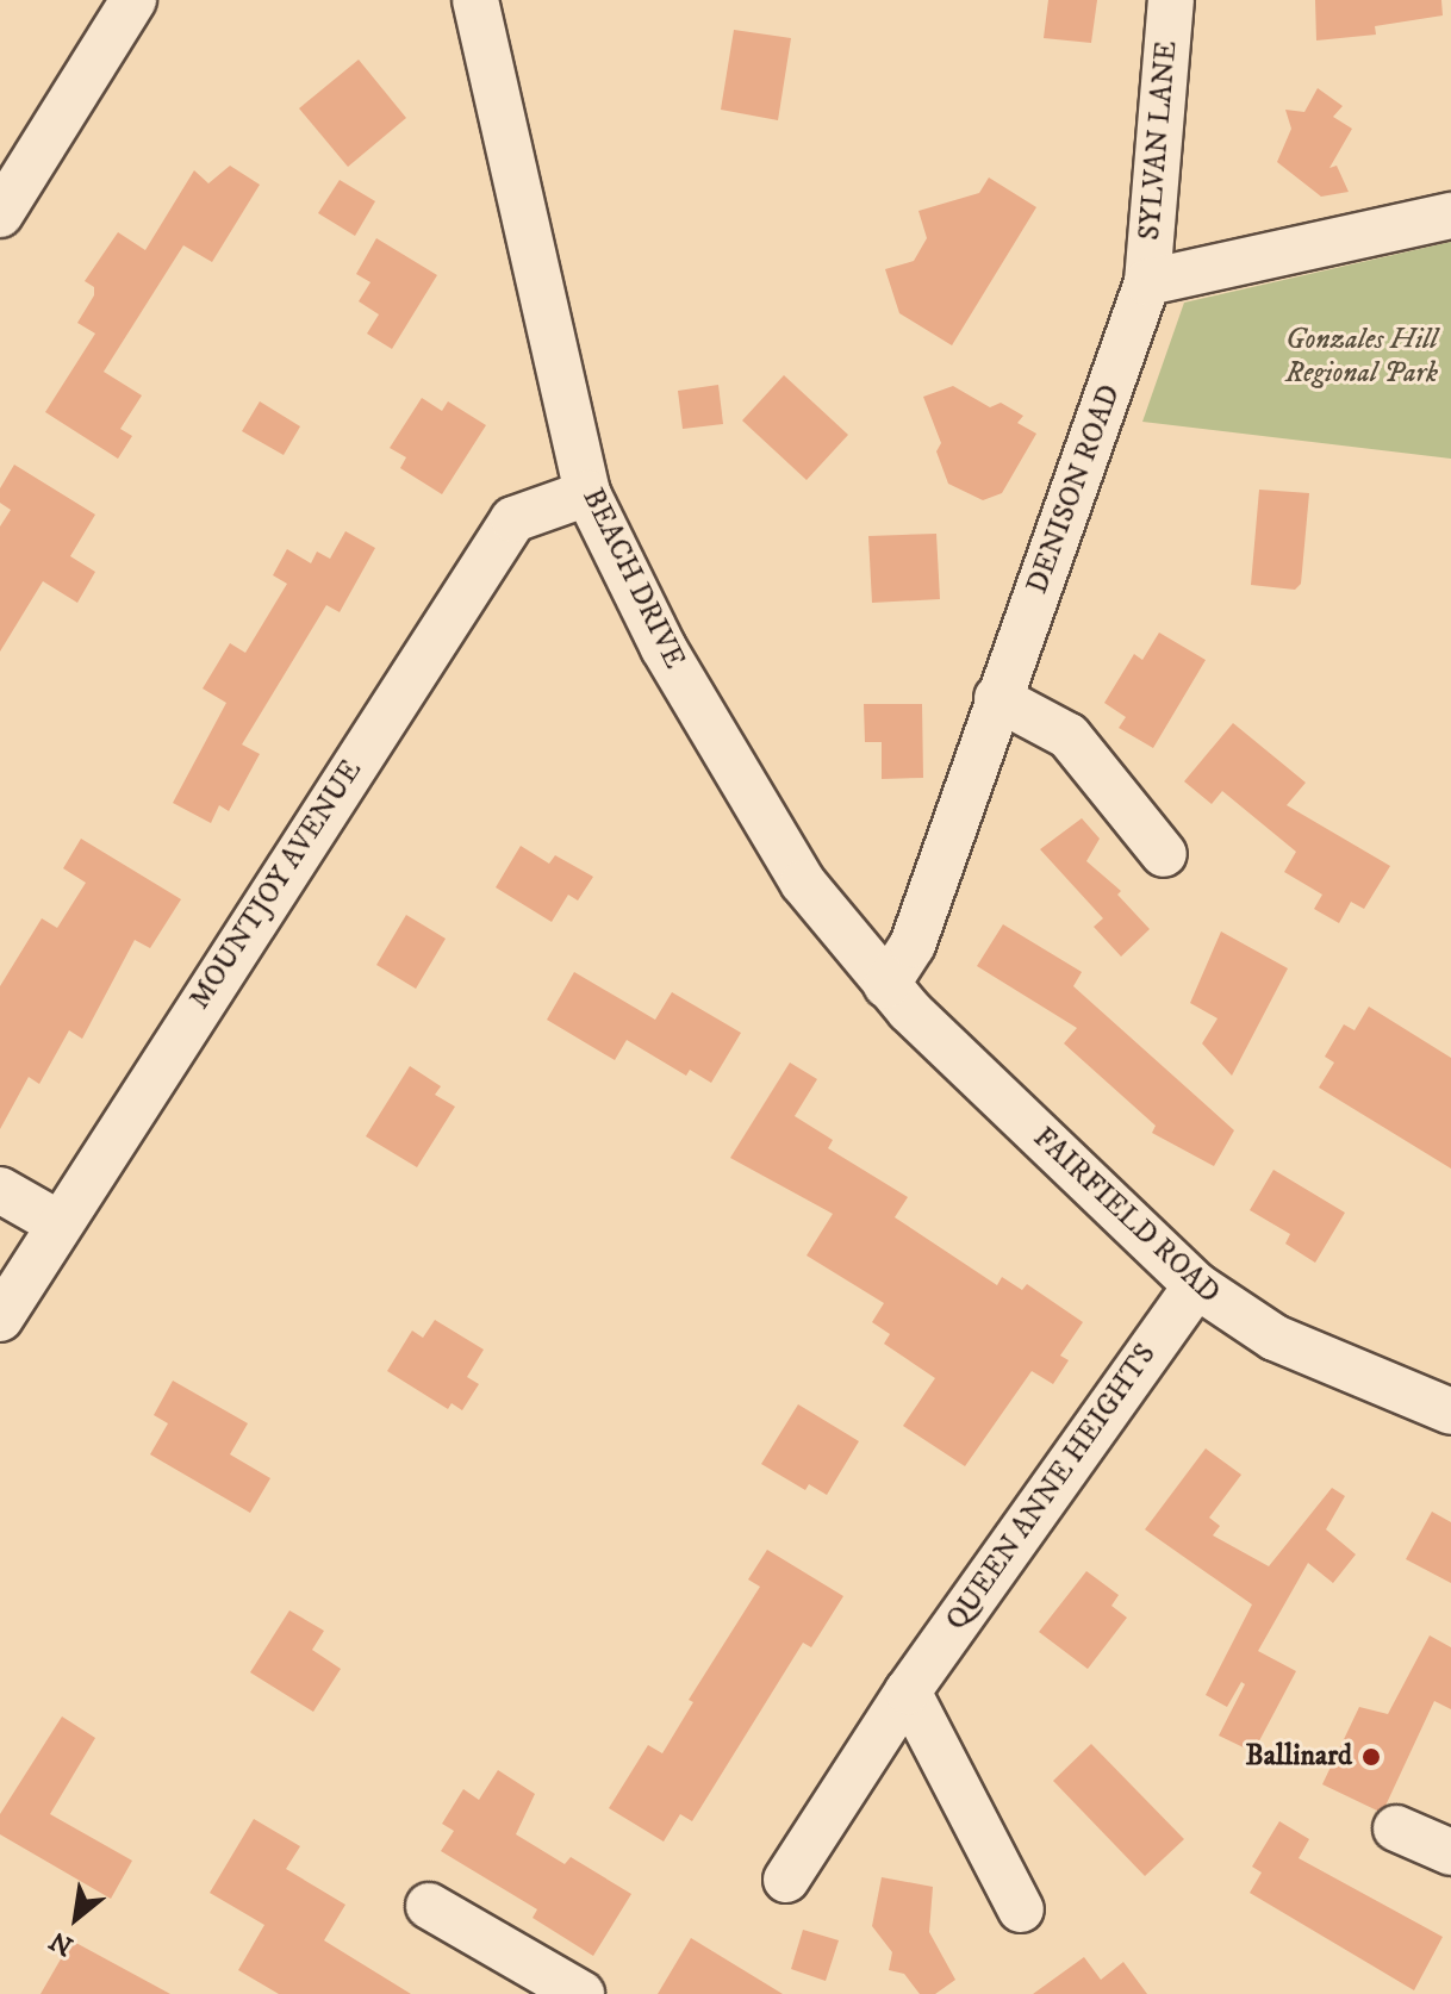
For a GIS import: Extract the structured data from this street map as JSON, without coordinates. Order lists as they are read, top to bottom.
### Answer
{
  "streets": {
    "street": [
      "SYLVAN LANE",
      "DENISON ROAD",
      "BEACH DRIVE",
      "MOUNTJOY AVENUE",
      "FAIRFIELD ROAD",
      "QUEEN ANNE HEIGHTS"
    ]
  },
  "crossings": [
    ["SYLVAN LANE", "DENISON ROAD"],
    ["DENISON ROAD", "FAIRFIELD ROAD"],
    ["BEACH DRIVE", "MOUNTJOY AVENUE"],
    ["BEACH DRIVE", "FAIRFIELD ROAD"],
    ["FAIRFIELD ROAD", "QUEEN ANNE HEIGHTS"]
  ],
  "parks": ["Gonzales Hill Regional Park"],
  "places": ["Ballinard"],
  "north": "bottom left"
}
